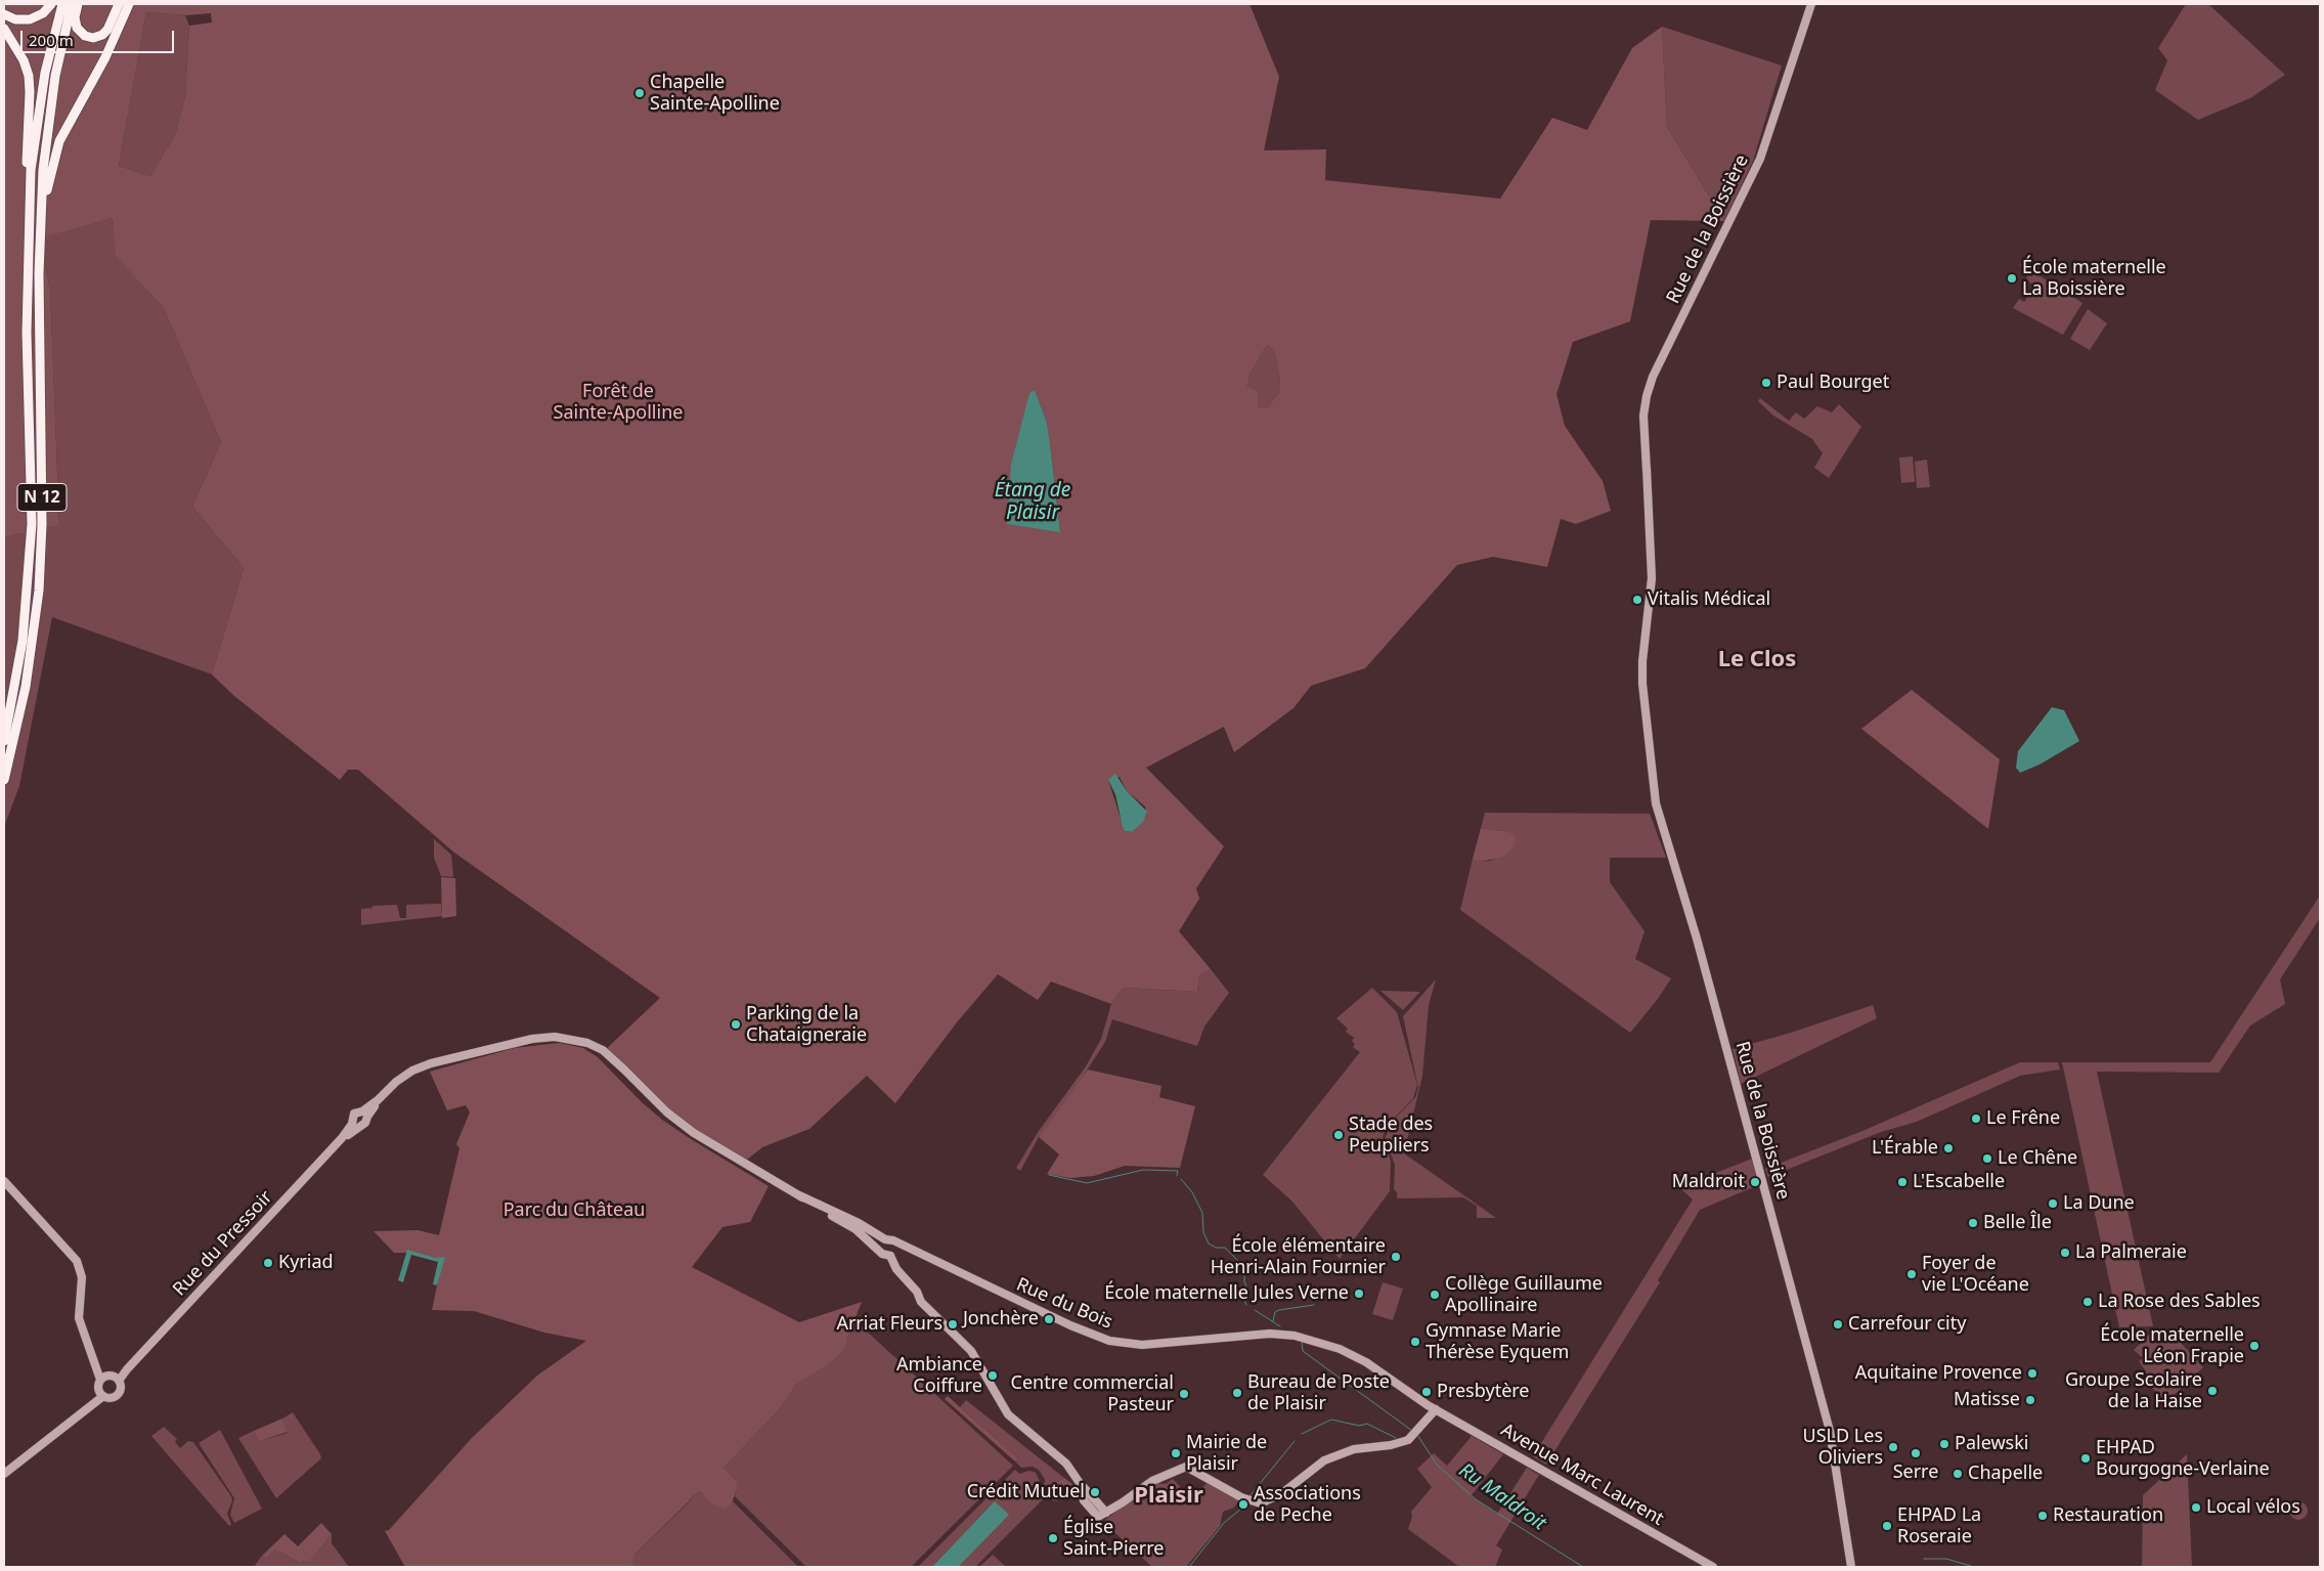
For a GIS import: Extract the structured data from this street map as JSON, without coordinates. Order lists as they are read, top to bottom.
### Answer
{
  "streets": {
    "highway": ["N 12"],
    "street": [
      "Rue de la Boissière",
      "Rue du Pressoir",
      "Rue du Bois",
      "Avenue Marc Laurent"
    ]
  },
  "crossings": [
    ["Rue du Bois", "Avenue Marc Laurent"]
  ],
  "districts": ["Le Clos", "Plaisir"],
  "water": ["Étang de Plaisir", "Ru Maldroit"],
  "parks": ["Forêt de Sainte-Apolline", "Parc du Château"],
  "places": [
    "Chapelle Sainte-Apolline",
    "École maternelle La Boissière",
    "Paul Bourget",
    "Vitalis Médical",
    "Parking de la Chataigneraie",
    "Le Frêne",
    "Stade des Peupliers",
    "L'Érable",
    "Le Chêne",
    "Maldroit",
    "L'Escabelle",
    "La Dune",
    "Belle Île",
    "La Palmeraie",
    "École élémentaire Henri-Alain Fournier",
    "Kyriad",
    "Foyer de vie L'Océane",
    "École maternelle Jules Verne",
    "Collège Guillaume Apollinaire",
    "La Rose des Sables",
    "Jonchère",
    "Arriat Fleurs",
    "Carrefour city",
    "Gymnase Marie Thérèse Eyquem",
    "École maternelle Léon Frapie",
    "Aquitaine Provence",
    "Ambiance Coiffure",
    "Groupe Scolaire de la Haise",
    "Presbytère",
    "Bureau de Poste de Plaisir",
    "Centre commercial Pasteur",
    "Matisse",
    "Palewski",
    "USLD Les Oliviers",
    "Mairie de Plaisir",
    "Serre",
    "EHPAD Bourgogne-Verlaine",
    "Chapelle",
    "Crédit Mutuel",
    "Associations de Peche",
    "Local vélos",
    "Restauration",
    "EHPAD La Roseraie",
    "Église Saint-Pierre"
  ],
  "scale_bar": "200 m"
}
